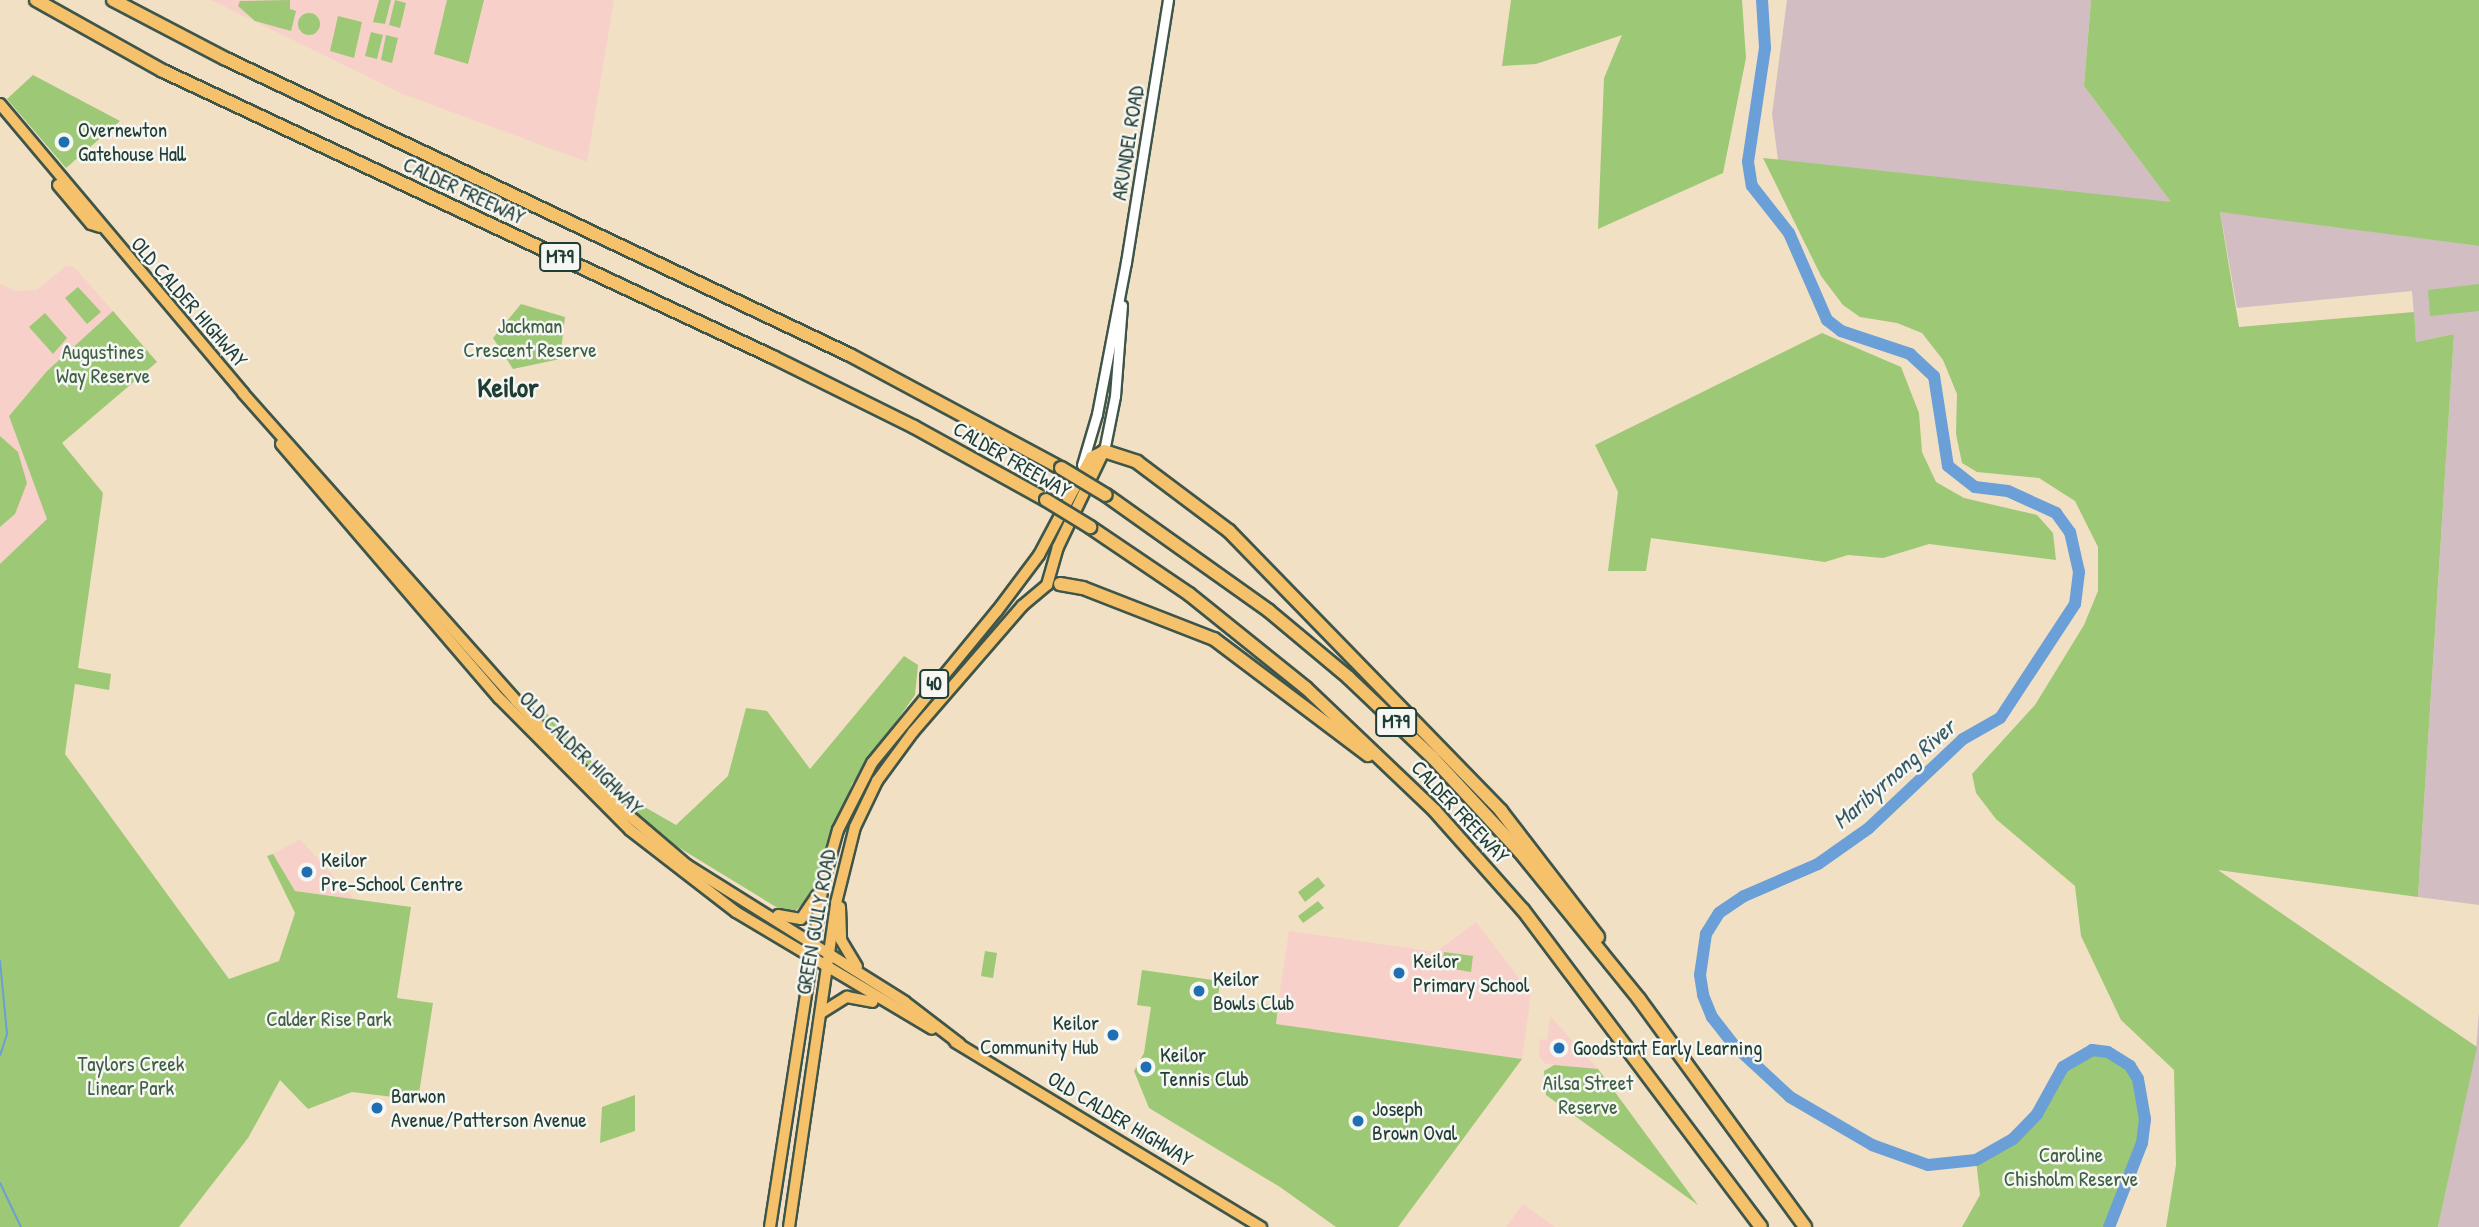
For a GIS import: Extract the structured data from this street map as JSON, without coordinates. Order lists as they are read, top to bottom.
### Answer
{
  "streets": {
    "highway": ["CALDER FREEWAY", "M79"],
    "main road": ["OLD CALDER HIGHWAY", "40", "GREEN GULLY ROAD"],
    "street": ["ARUNDEL ROAD"]
  },
  "crossings": [
    ["ARUNDEL ROAD", "GREEN GULLY ROAD"],
    ["OLD CALDER HIGHWAY", "GREEN GULLY ROAD"]
  ],
  "districts": ["Keilor"],
  "water": ["Maribyrnong River"],
  "parks": [
    "Jackman Crescent Reserve",
    "Augustines Way Reserve",
    "Calder Rise Park",
    "Taylors Creek Linear Park",
    "Ailsa Street Reserve",
    "Caroline Chisholm Reserve"
  ],
  "places": [
    "Overnewton Gatehouse Hall",
    "Keilor Pre-School Centre",
    "Keilor Primary School",
    "Keilor Bowls Club",
    "Keilor Community Hub",
    "Goodstart Early Learning",
    "Keilor Tennis Club",
    "Barwon Avenue/Patterson Avenue",
    "Joseph Brown Oval"
  ]
}
